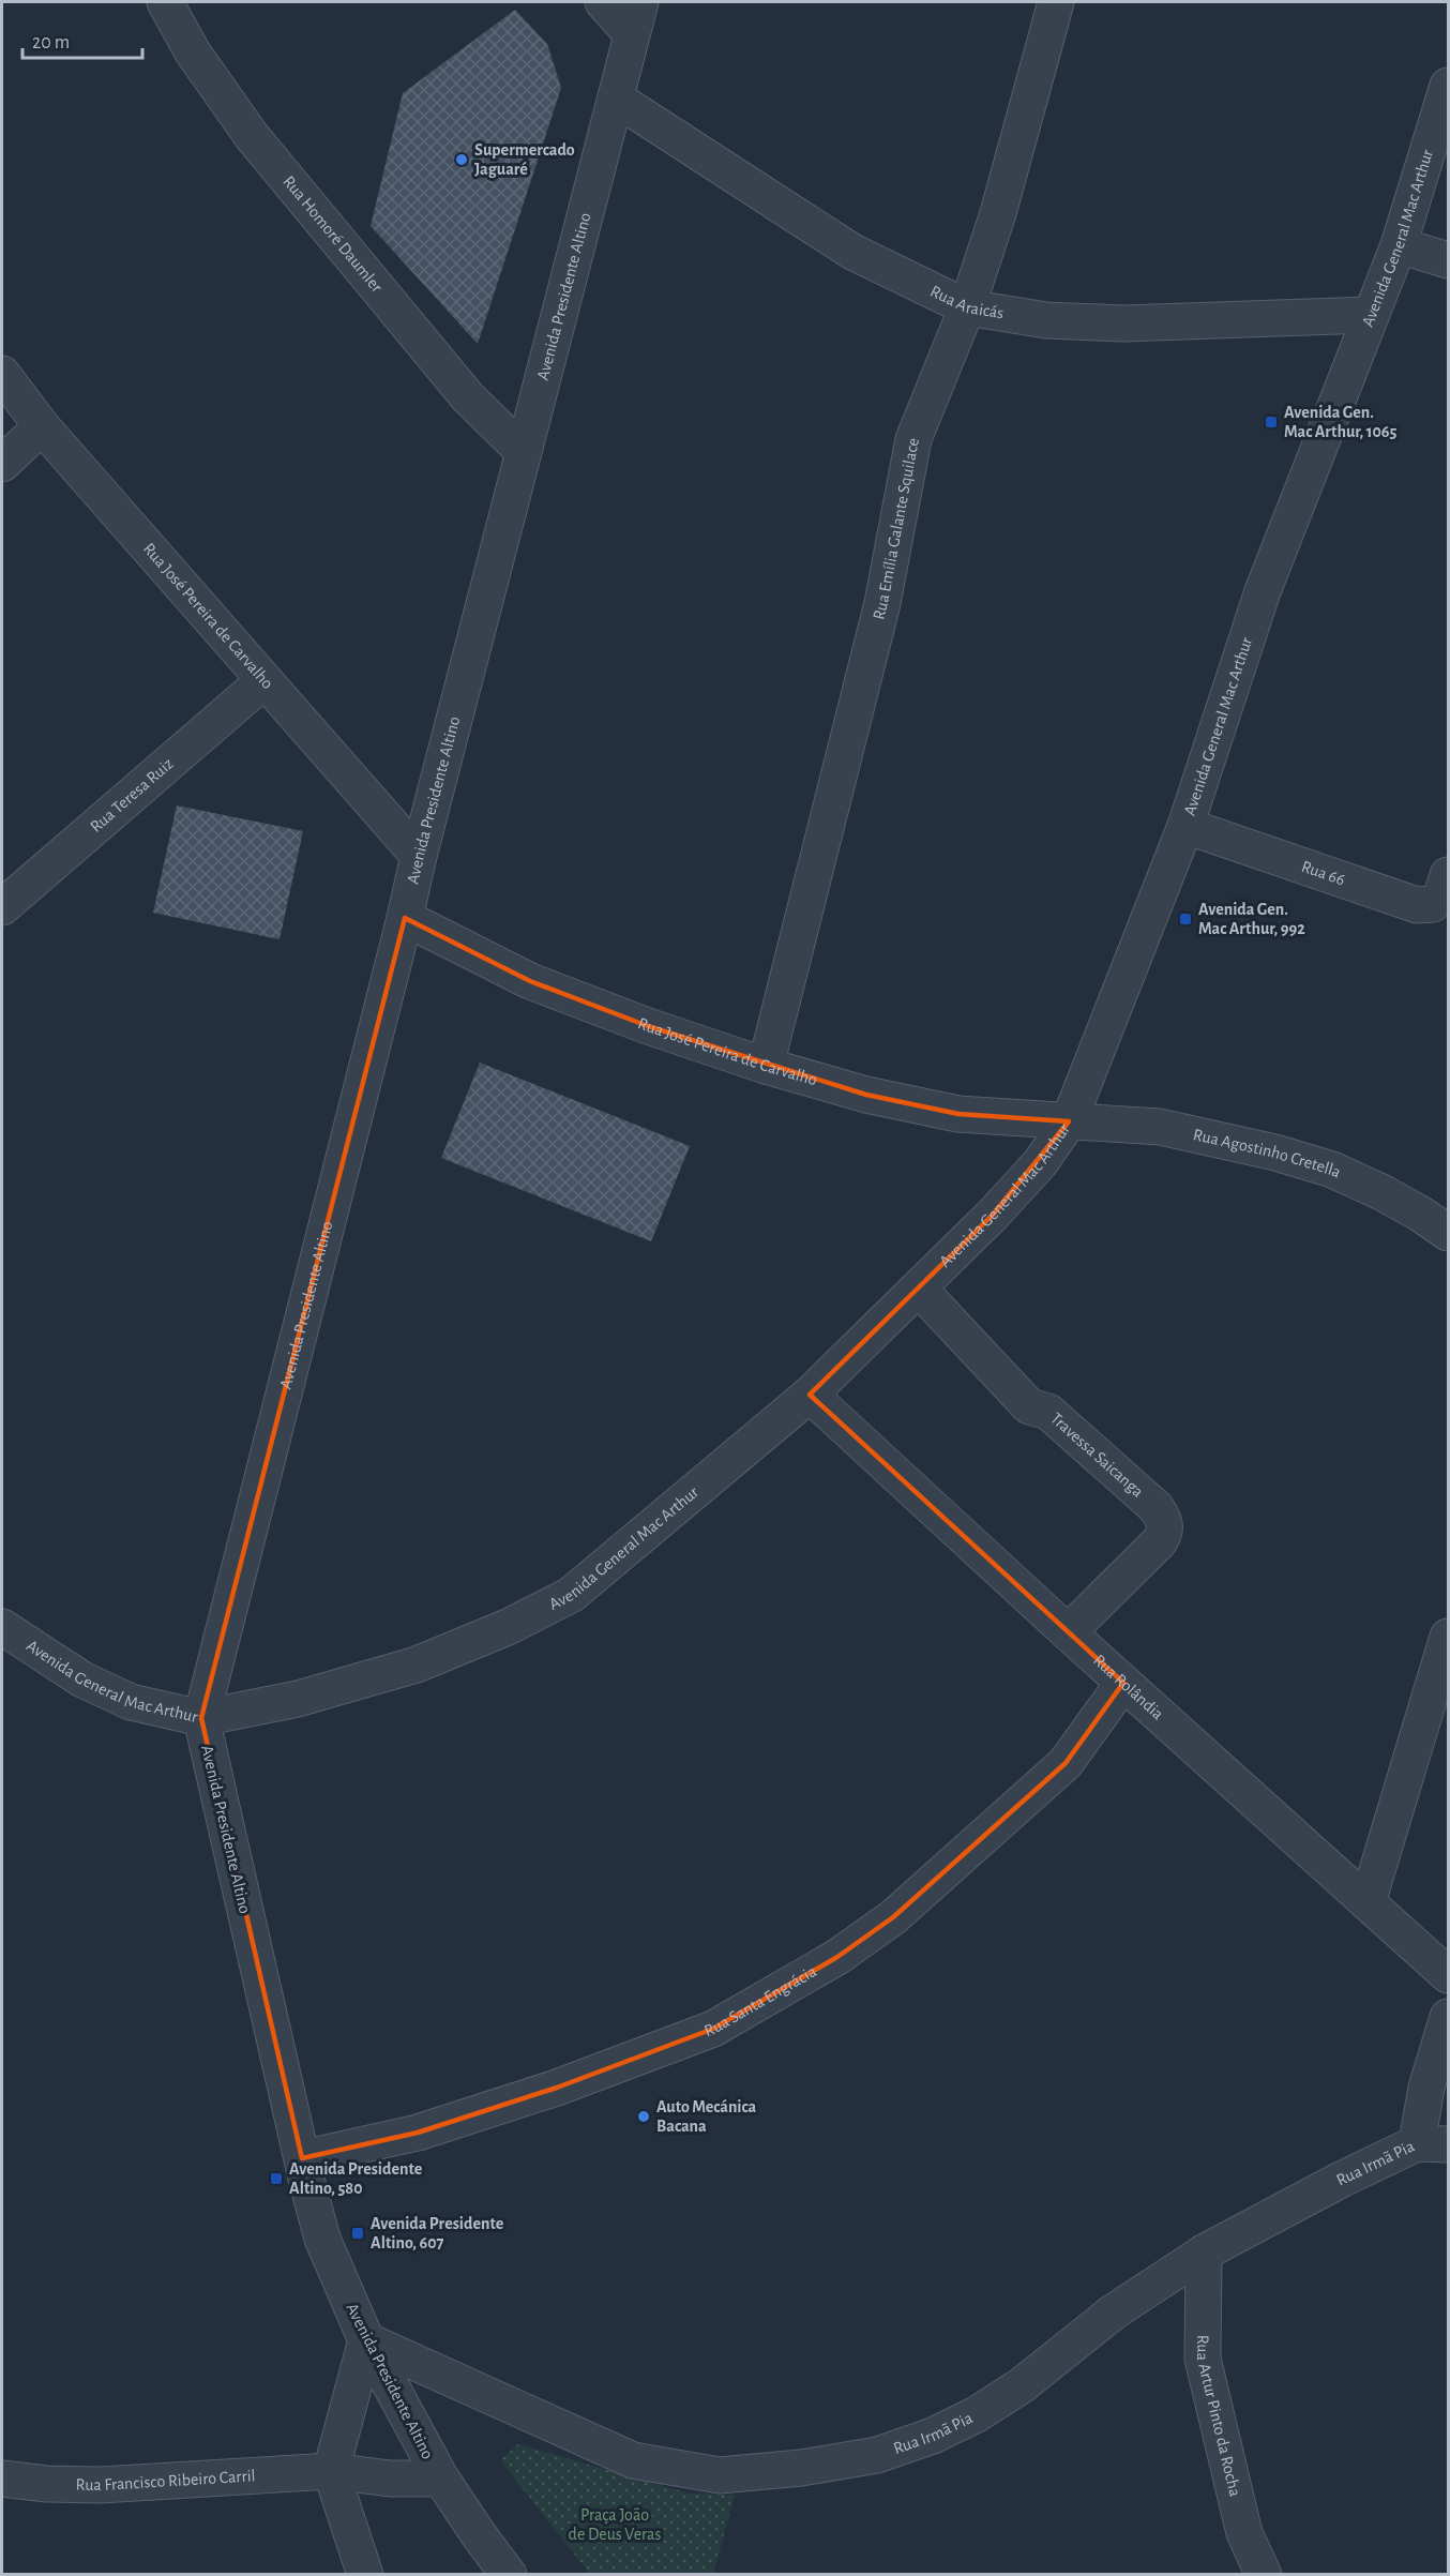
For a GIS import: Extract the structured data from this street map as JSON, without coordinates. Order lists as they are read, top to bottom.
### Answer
{
  "streets": {
    "street": [
      "Rua Homoré Daumler",
      "Avenida General Mac Arthur",
      "Avenida Presidente Altino",
      "Rua Araicás",
      "Rua Emília Galante Squilace",
      "Rua José Pereira de Carvalho",
      "Rua Teresa Ruiz",
      "Rua 66",
      "Rua Agostinho Cretella",
      "Travessa Saicanga",
      "Rua Rolândia",
      "Rua Santa Engrácia",
      "Rua Irmã Pia",
      "Rua Artur Pinto da Rocha",
      "Rua Francisco Ribeiro Carril"
    ]
  },
  "crossings": [
    ["Rua Homoré Daumler", "Avenida Presidente Altino"],
    ["Avenida General Mac Arthur", "Avenida Presidente Altino"],
    ["Avenida General Mac Arthur", "Rua Araicás"],
    ["Avenida General Mac Arthur", "Rua José Pereira de Carvalho"],
    ["Avenida General Mac Arthur", "Rua 66"],
    ["Avenida General Mac Arthur", "Rua Agostinho Cretella"],
    ["Avenida General Mac Arthur", "Travessa Saicanga"],
    ["Avenida General Mac Arthur", "Rua Rolândia"],
    ["Avenida Presidente Altino", "Rua Araicás"],
    ["Avenida Presidente Altino", "Rua José Pereira de Carvalho"],
    ["Avenida Presidente Altino", "Rua Santa Engrácia"],
    ["Avenida Presidente Altino", "Rua Irmã Pia"],
    ["Avenida Presidente Altino", "Rua Francisco Ribeiro Carril"],
    ["Rua Araicás", "Rua Emília Galante Squilace"],
    ["Rua Emília Galante Squilace", "Rua José Pereira de Carvalho"],
    ["Rua José Pereira de Carvalho", "Rua Teresa Ruiz"],
    ["Rua José Pereira de Carvalho", "Rua Agostinho Cretella"],
    ["Travessa Saicanga", "Rua Rolândia"],
    ["Rua Rolândia", "Rua Santa Engrácia"],
    ["Rua Irmã Pia", "Rua Artur Pinto da Rocha"]
  ],
  "parks": ["Praça João de Deus Veras"],
  "places": {
    "other": ["Supermercado Jaguaré", "Auto Mecánica Bacana"],
    "transit": [
      "Avenida Gen. Mac Arthur, 1065",
      "Avenida Gen. Mac Arthur, 992",
      "Avenida Presidente Altino, 580",
      "Avenida Presidente Altino, 607"
    ]
  },
  "scale_bar": "20 m"
}
